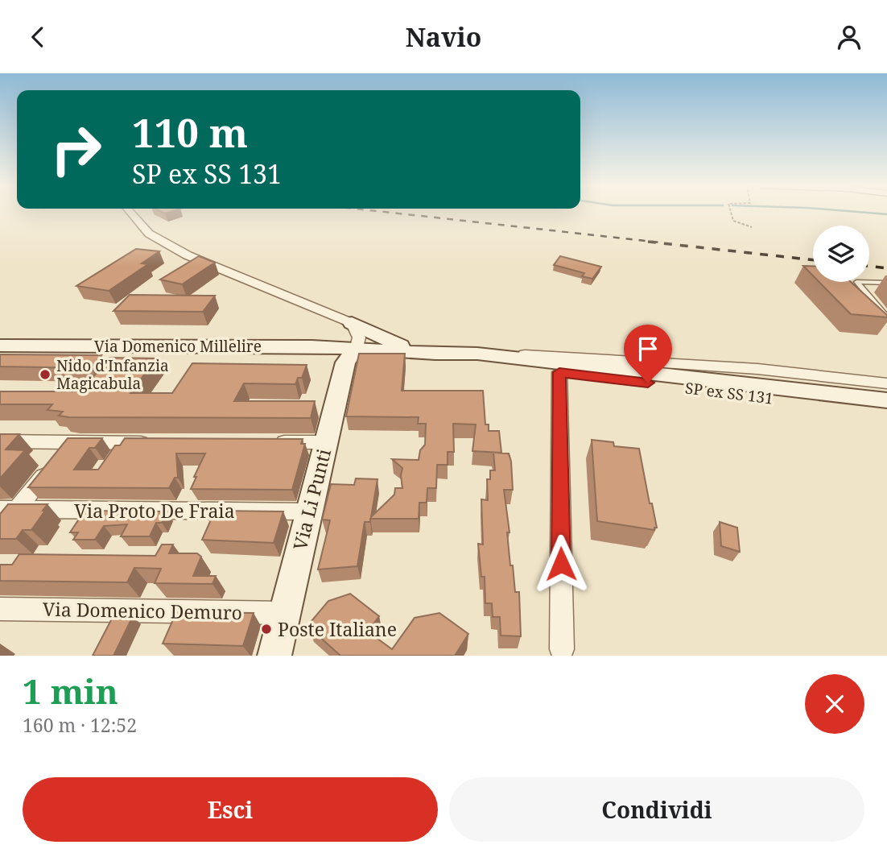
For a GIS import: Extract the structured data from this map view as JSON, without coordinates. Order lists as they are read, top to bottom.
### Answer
{
  "streets": {
    "main road": ["Via Domenico Millelire", "SP ex SS 131", "Via Li Punti"],
    "street": ["Via Proto De Fraia", "Via Domenico Demuro"]
  },
  "crossings": [
    ["Via Domenico Millelire", "Via Li Punti"],
    ["Via Li Punti", "Via Proto De Fraia"],
    ["Via Li Punti", "Via Domenico Demuro"]
  ],
  "places": ["Nido d'Infanzia Magicabula", "Poste Italiane"],
  "page": {
    "header": "Navio",
    "turn": ["110 m", "SP ex SS 131"],
    "heading": ["1 min", "160 m · 12:52"],
    "buttons": ["Esci", "Condividi"]
  }
}
